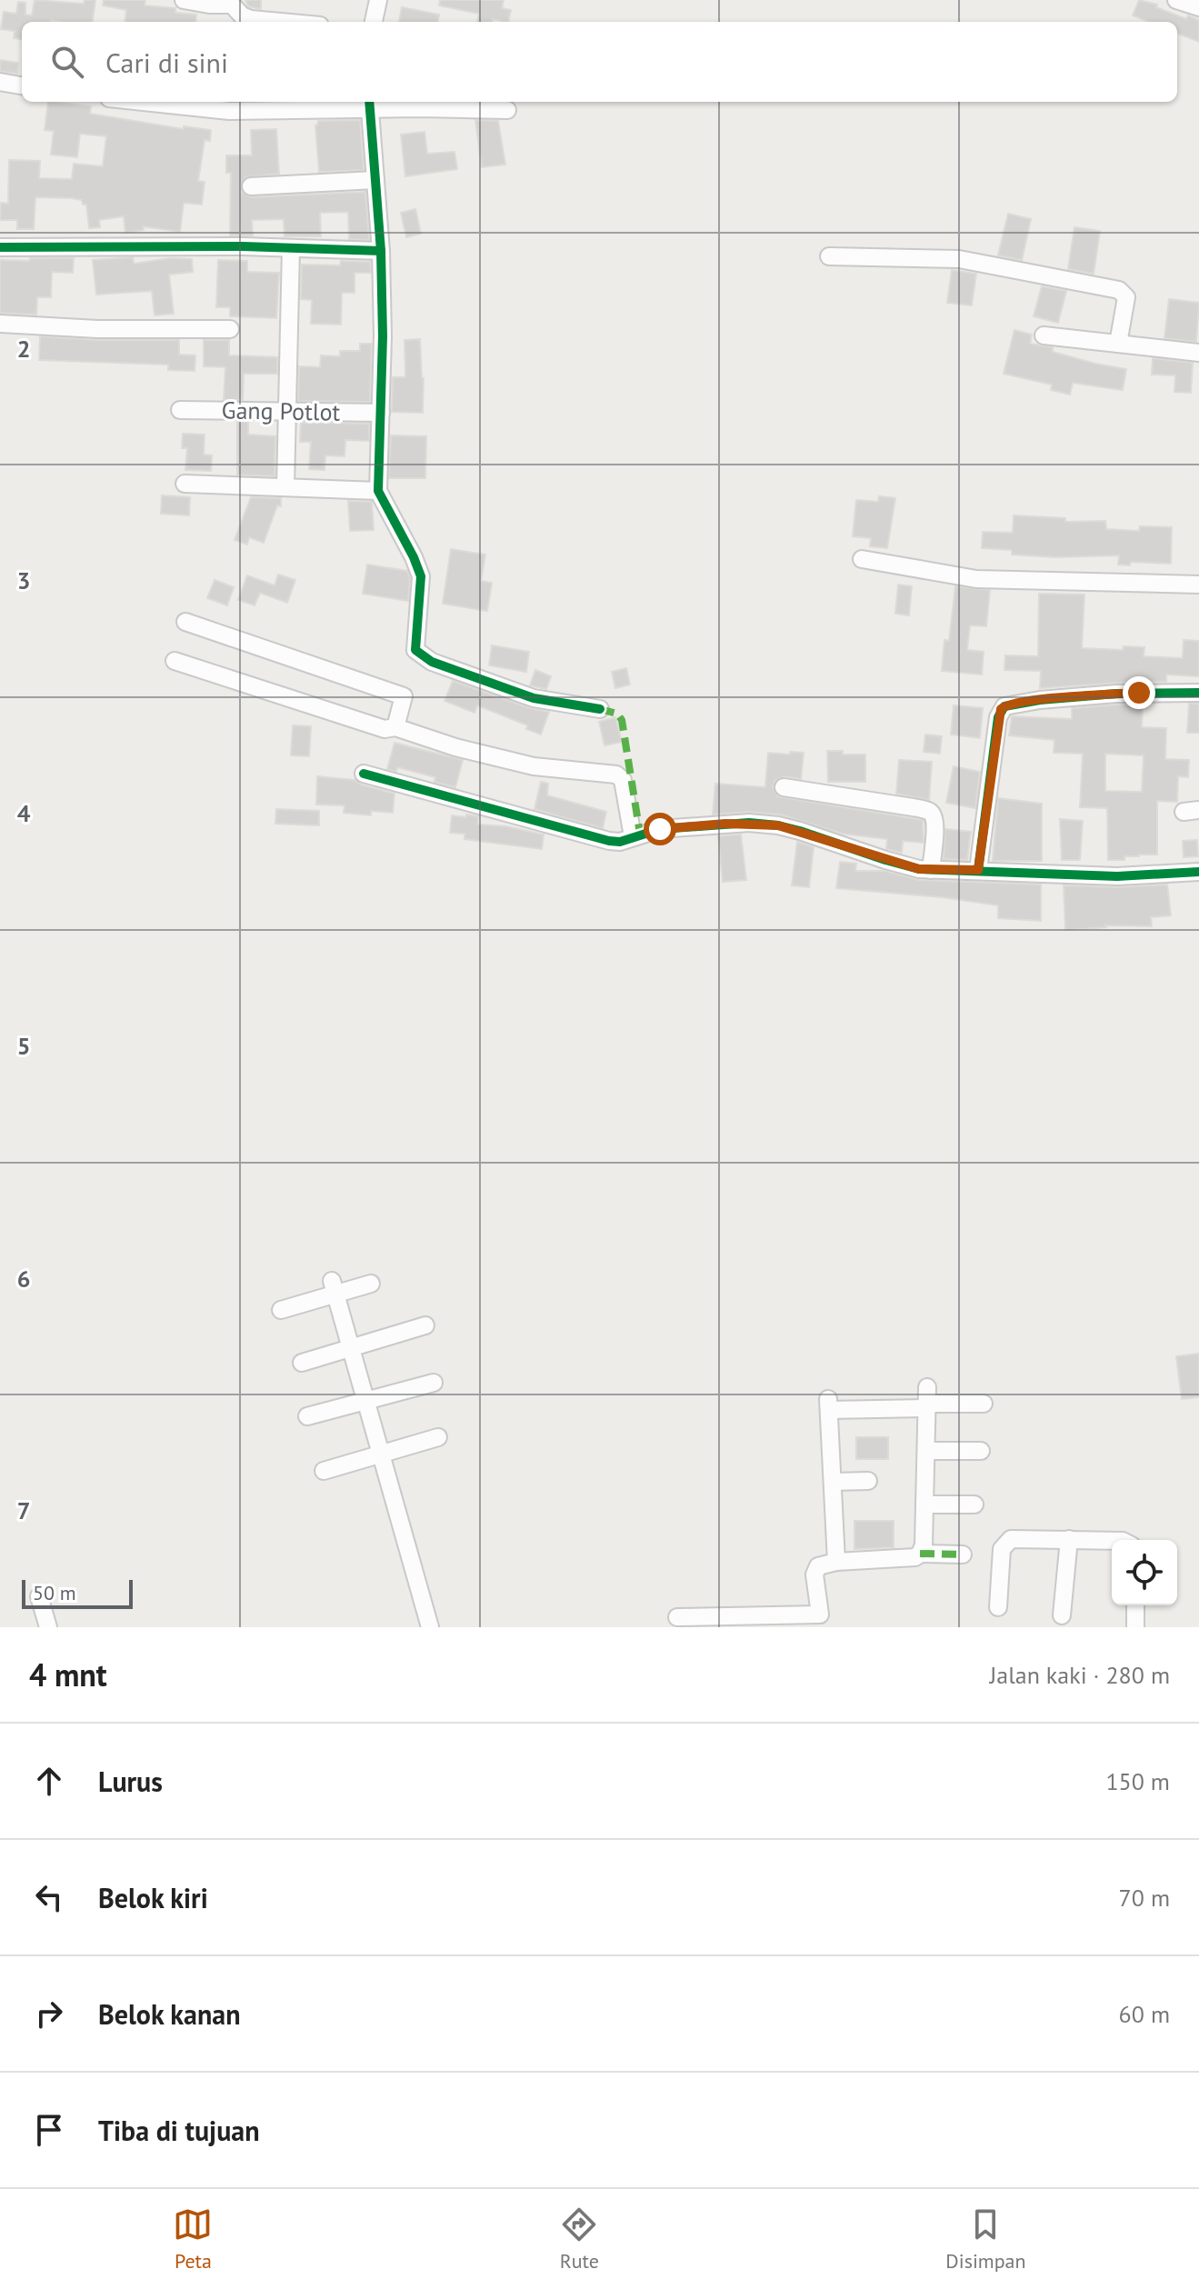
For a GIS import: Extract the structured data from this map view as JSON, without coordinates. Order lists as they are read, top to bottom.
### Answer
{
  "streets": {
    "street": ["Gang Potlot"]
  },
  "scale_bar": "50 m",
  "page": {
    "search": "Cari di sini",
    "scale": "50 m",
    "heading": ["4 mnt", "Jalan kaki · 280 m"],
    "list": [
      ["Lurus", "150 m"],
      ["Belok kiri", "70 m"],
      ["Belok kanan", "60 m"],
      "Tiba di tujuan"
    ],
    "nav": ["Peta", "Rute", "Disimpan"]
  },
  "grid": {
    "rows": [
      "2",
      "3",
      "4",
      "5",
      "6",
      "7"
    ]
  }
}
